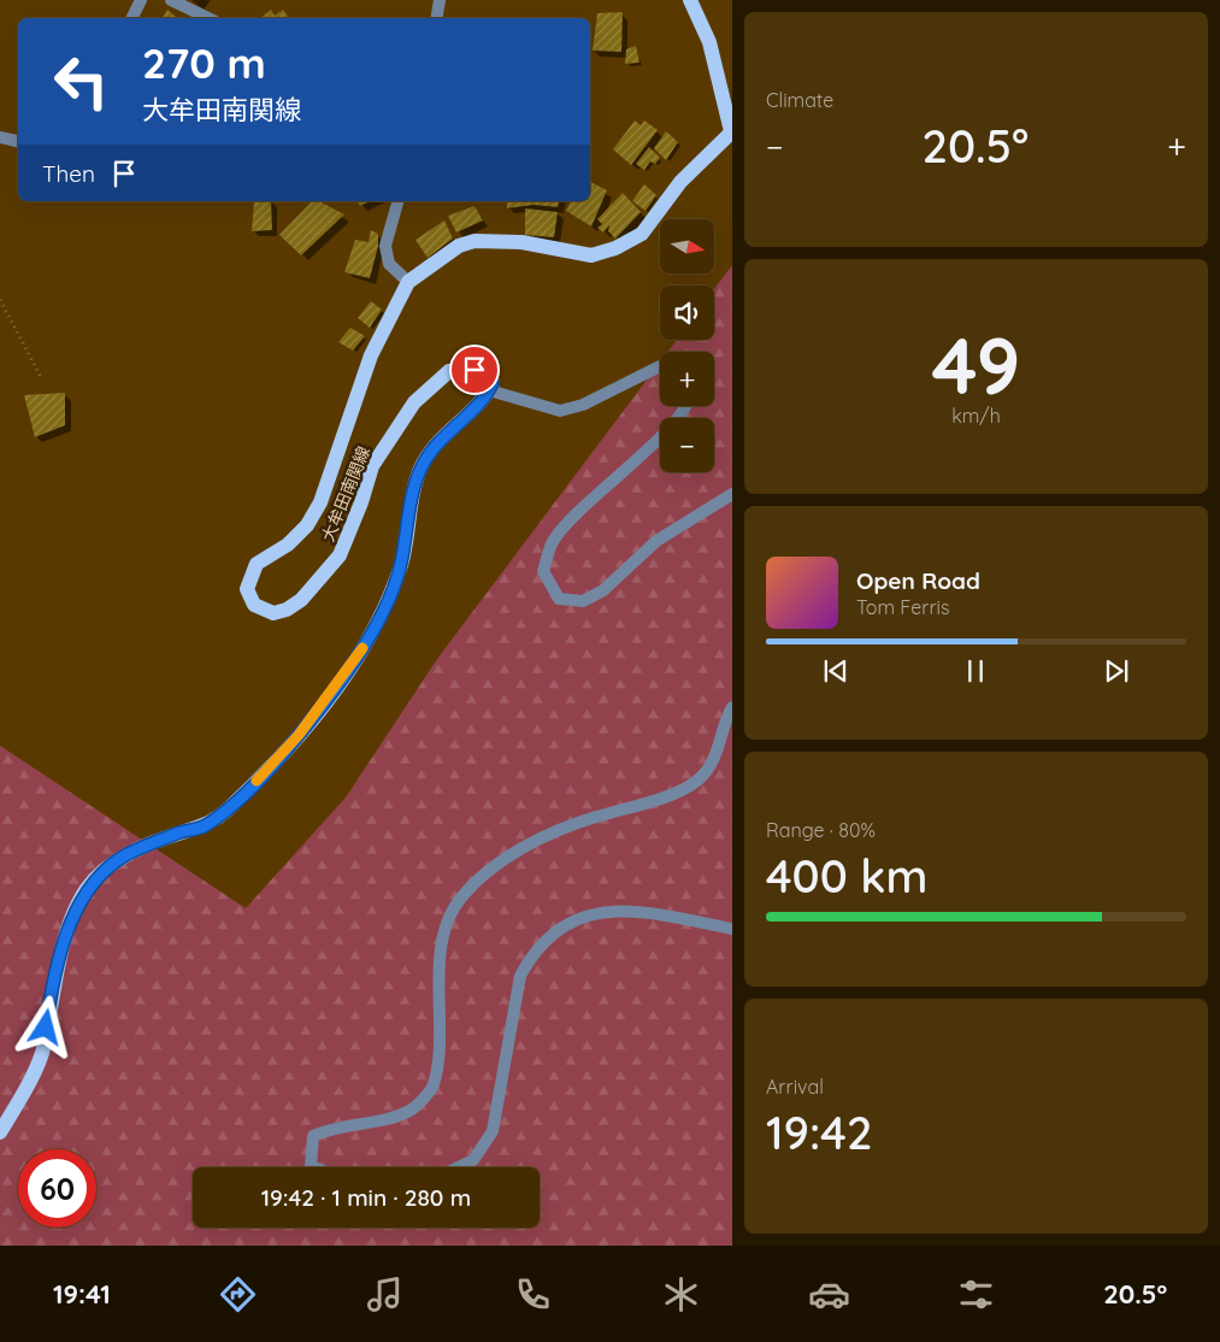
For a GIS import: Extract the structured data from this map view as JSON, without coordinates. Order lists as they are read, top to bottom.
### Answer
{
  "streets": {
    "main road": ["大牟田南関線"]
  },
  "north": "right",
  "page": {
    "tile": [
      "Climate",
      ["49", "km/h"],
      ["Range · 80%", "400 km"],
      ["Arrival", "19:42"]
    ],
    "turn": ["270 m", "大牟田南関線"],
    "heat": ["−", "20.5°", "+"],
    "then": "Then",
    "map_buttons": ["+", "−"],
    "song": ["Open Road", "Tom Ferris"],
    "limit": "60",
    "trip": "19:42 · 1 min · 280 m",
    "tabs": ["19:41", "20.5°"]
  }
}
